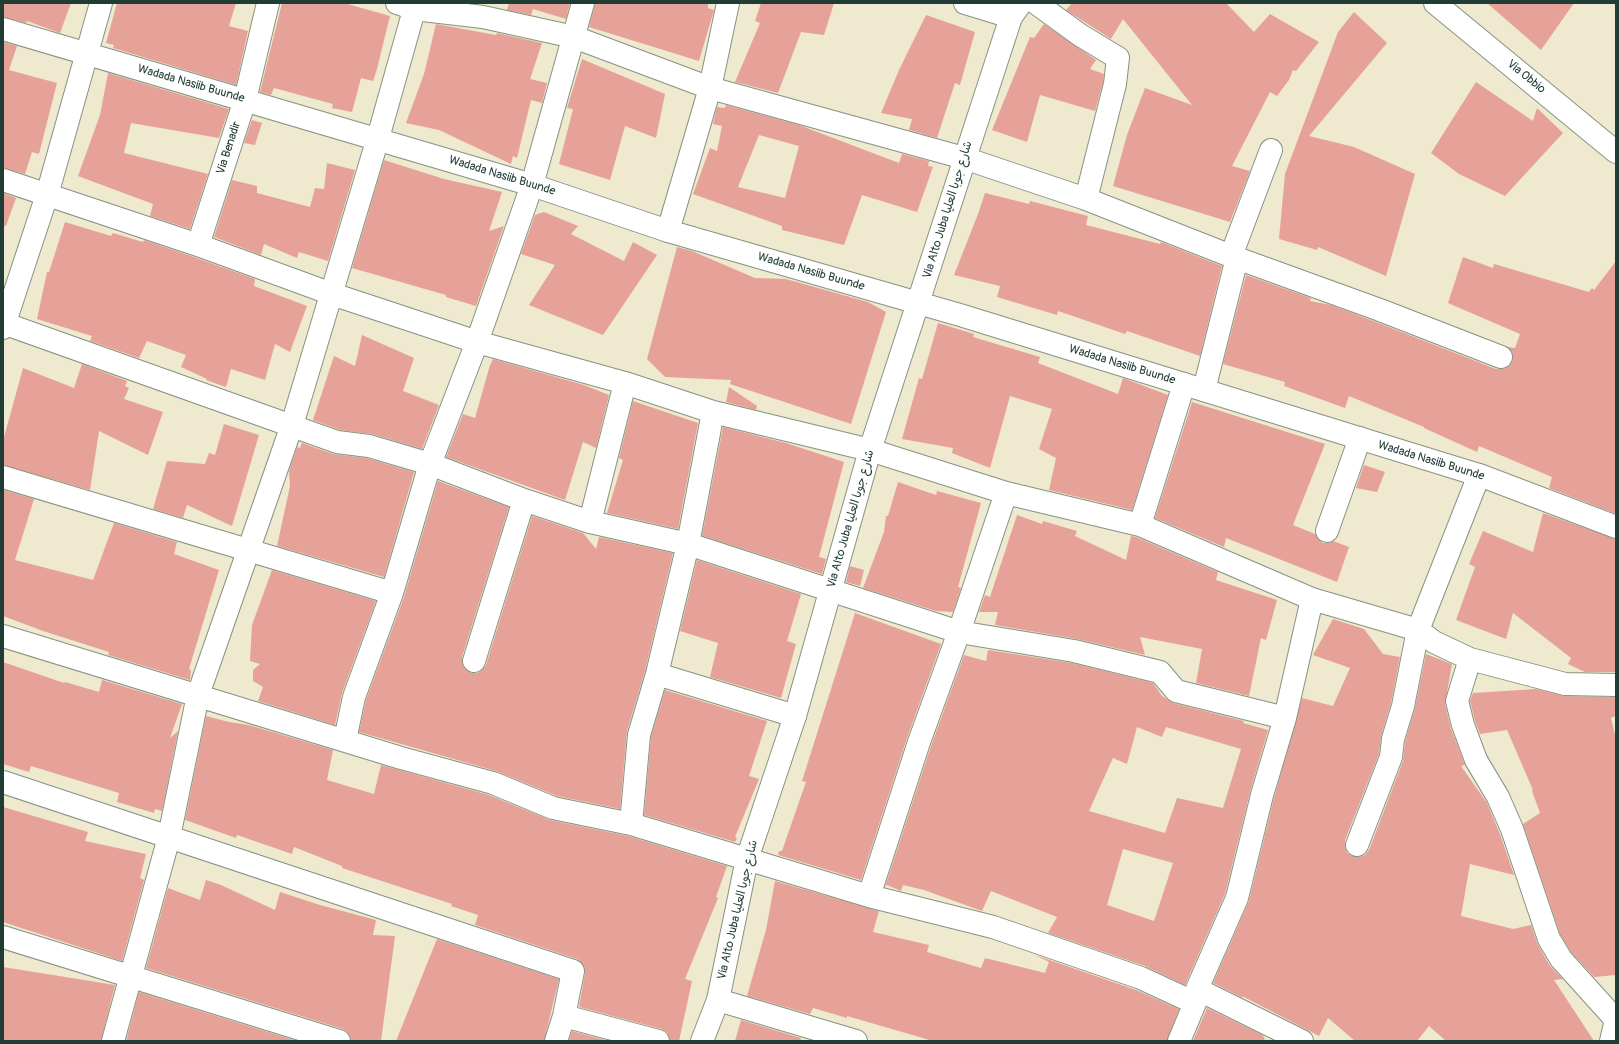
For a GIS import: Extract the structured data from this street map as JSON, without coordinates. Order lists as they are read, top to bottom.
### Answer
{
  "streets": {
    "street": [
      "Via Obbio",
      "Wadada Nasiib Buunde",
      "Via Benadir",
      "Via Alto Juba شارع جوبا العليا"
    ]
  },
  "crossings": [
    ["Wadada Nasiib Buunde", "Via Benadir"],
    ["Wadada Nasiib Buunde", "Via Alto Juba شارع جوبا العليا"]
  ]
}
